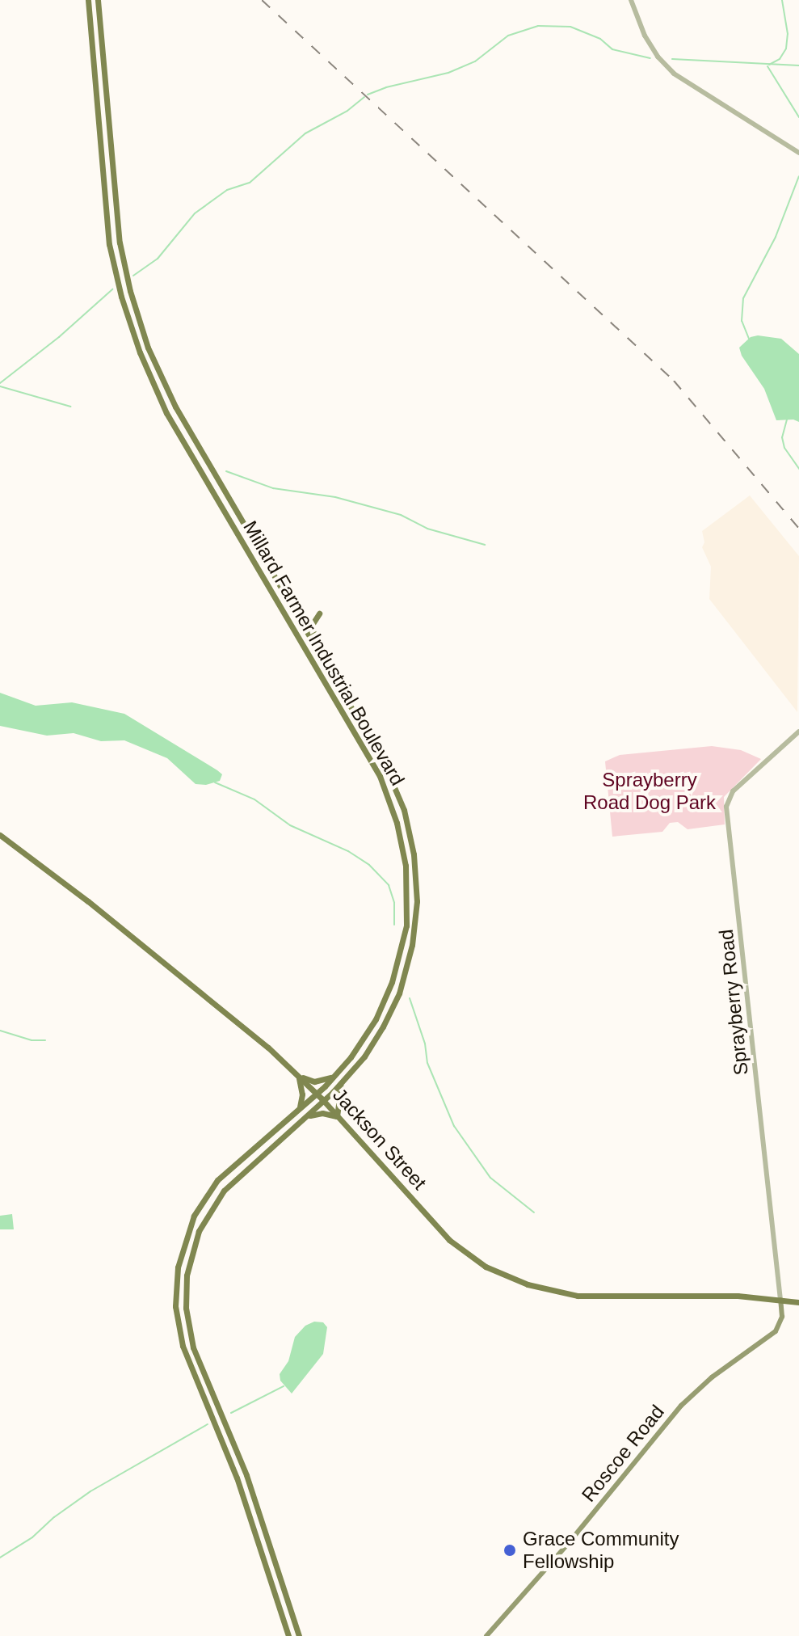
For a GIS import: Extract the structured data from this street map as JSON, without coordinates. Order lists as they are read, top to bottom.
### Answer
{
  "streets": {
    "main road": ["Millard Farmer Industrial Boulevard", "Jackson Street", "Roscoe Road"],
    "street": ["Sprayberry Road"]
  },
  "crossings": [
    ["Millard Farmer Industrial Boulevard", "Jackson Street"],
    ["Sprayberry Road", "Jackson Street"],
    ["Sprayberry Road", "Roscoe Road"],
    ["Jackson Street", "Roscoe Road"]
  ],
  "parks": ["Sprayberry Road Dog Park"],
  "places": ["Grace Community Fellowship"]
}
